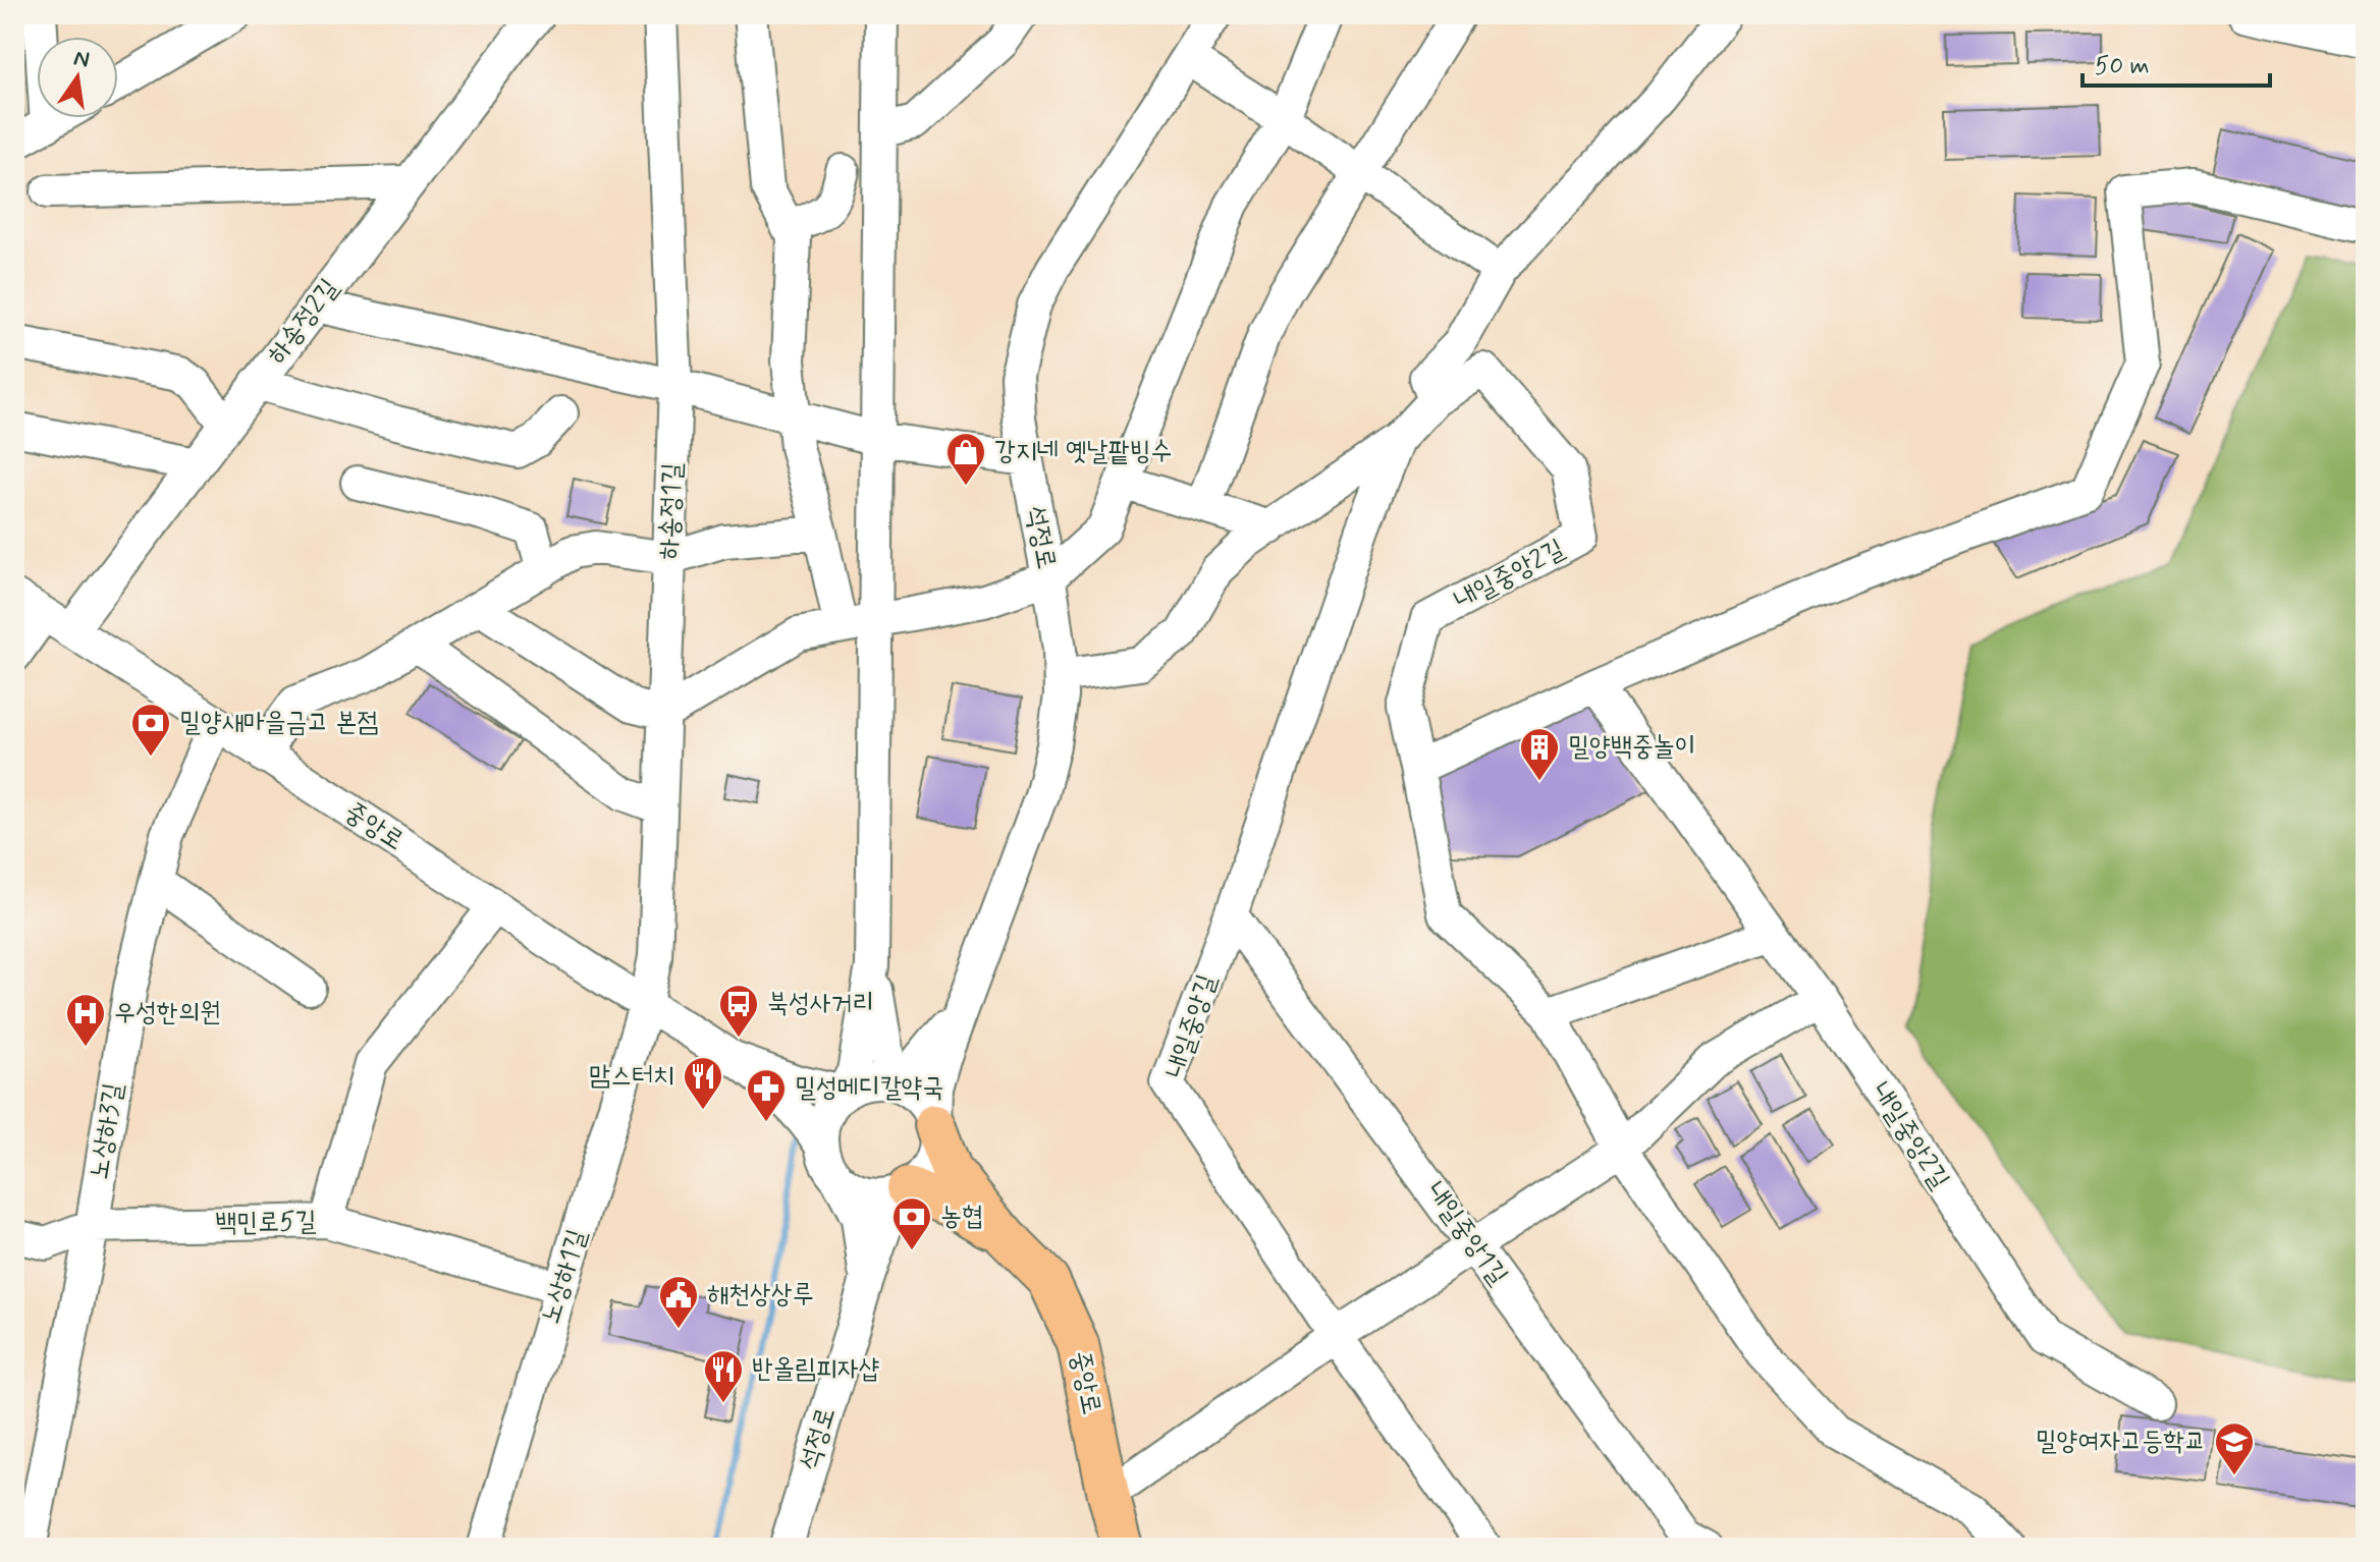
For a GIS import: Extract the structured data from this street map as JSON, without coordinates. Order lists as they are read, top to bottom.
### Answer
{
  "streets": {
    "main road": ["중앙로"],
    "street": [
      "하송정2길",
      "하송정1길",
      "석정로",
      "내일중앙2길",
      "내일중앙길",
      "노상하3길",
      "백민로5길",
      "내일중앙1길",
      "노상하1길"
    ]
  },
  "crossings": [
    ["하송정2길", "중앙로"],
    ["하송정1길", "중앙로"],
    ["하송정1길", "노상하1길"],
    ["내일중앙2길", "내일중앙길"],
    ["중앙로", "노상하3길"],
    ["중앙로", "노상하1길"],
    ["내일중앙길", "내일중앙1길"],
    ["노상하3길", "백민로5길"],
    ["백민로5길", "노상하1길"]
  ],
  "places": {
    "shop": ["강지네 옛날팥빙수"],
    "bank": ["밀양새마을금고 본점", "농협"],
    "building": ["밀양백중놀이"],
    "bus stop": ["북성사거리"],
    "hospital": ["우성한의원"],
    "restaurant": ["맘스터치", "반올림피자샵"],
    "pharmacy": ["밀성메디칼약국"],
    "public building": ["해천상상루"],
    "school or university": ["밀양여자고등학교"]
  },
  "scale_bar": "50 m",
  "north": "top"
}
